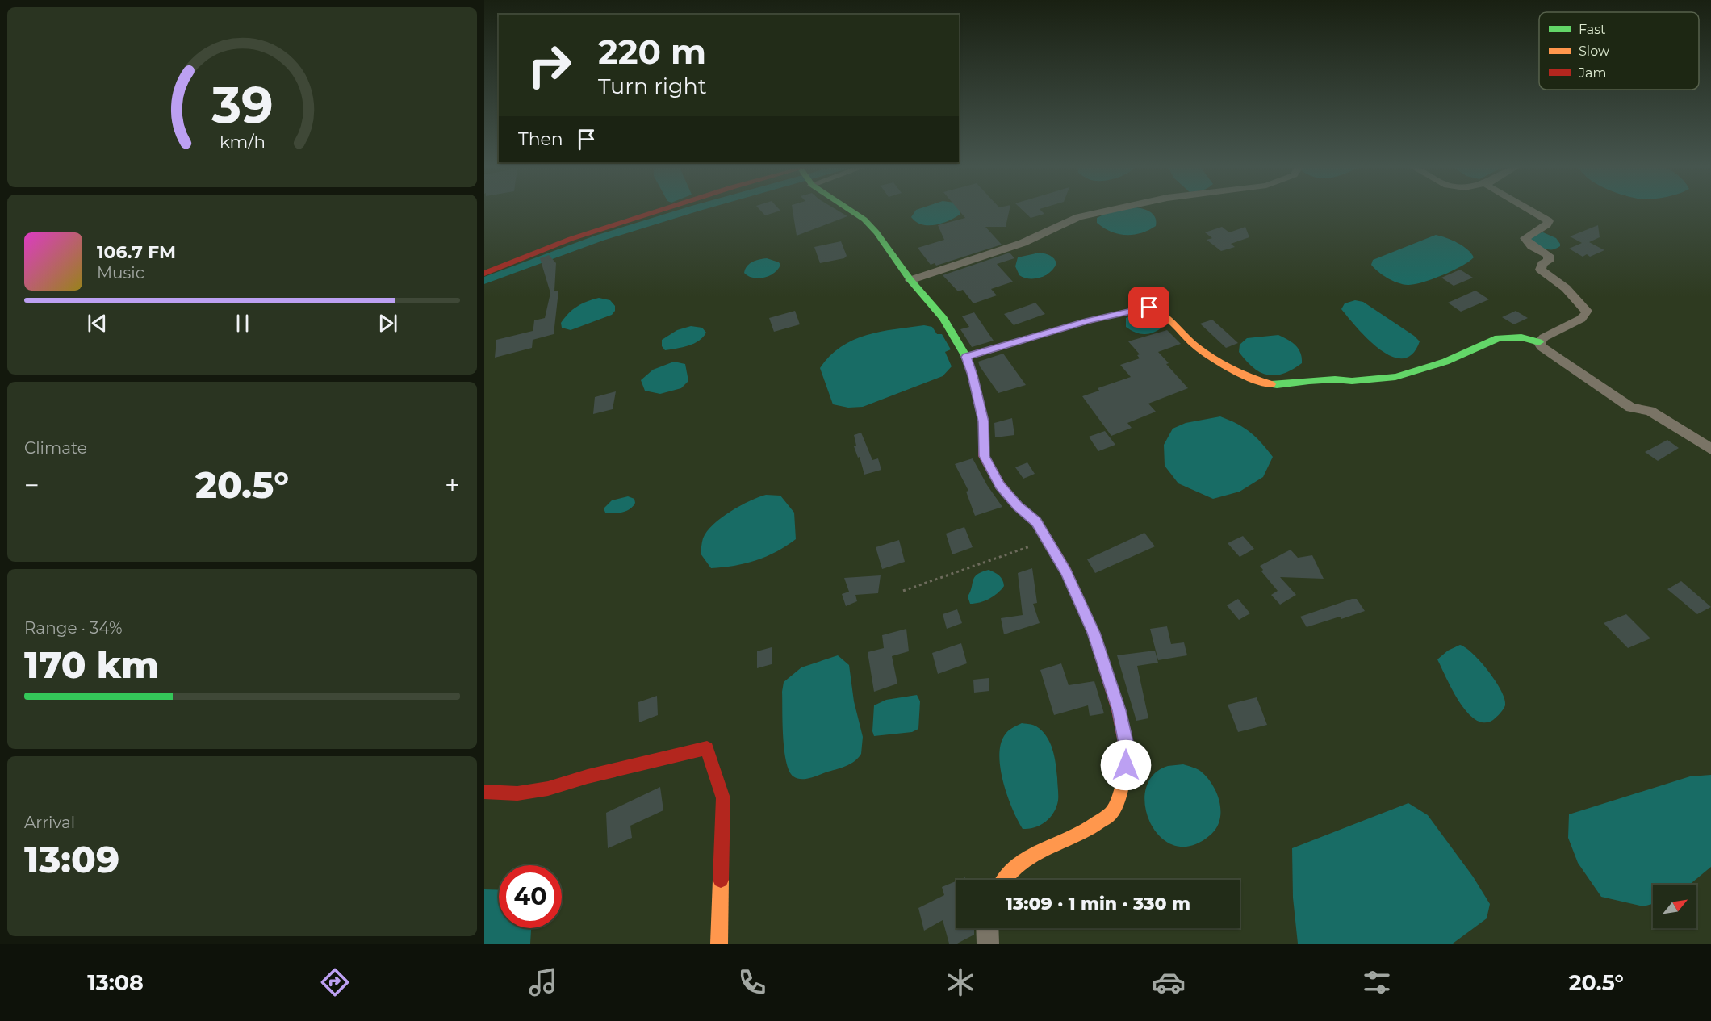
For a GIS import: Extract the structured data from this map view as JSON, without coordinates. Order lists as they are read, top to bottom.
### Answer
{
  "legend": ["Fast", "Slow", "Jam"],
  "north": "top right",
  "page": {
    "turn": ["220 m", "Turn right"],
    "then": "Then",
    "song": ["106.7 FM", "Music"],
    "tile": [
      "Climate",
      ["Range · 34%", "170 km"],
      ["Arrival", "13:09"]
    ],
    "heat": ["−", "20.5°", "+"],
    "limit": "40",
    "trip": "13:09 · 1 min · 330 m",
    "tabs": ["13:08", "20.5°"],
    "gauge": ["39", "km/h"]
  }
}
